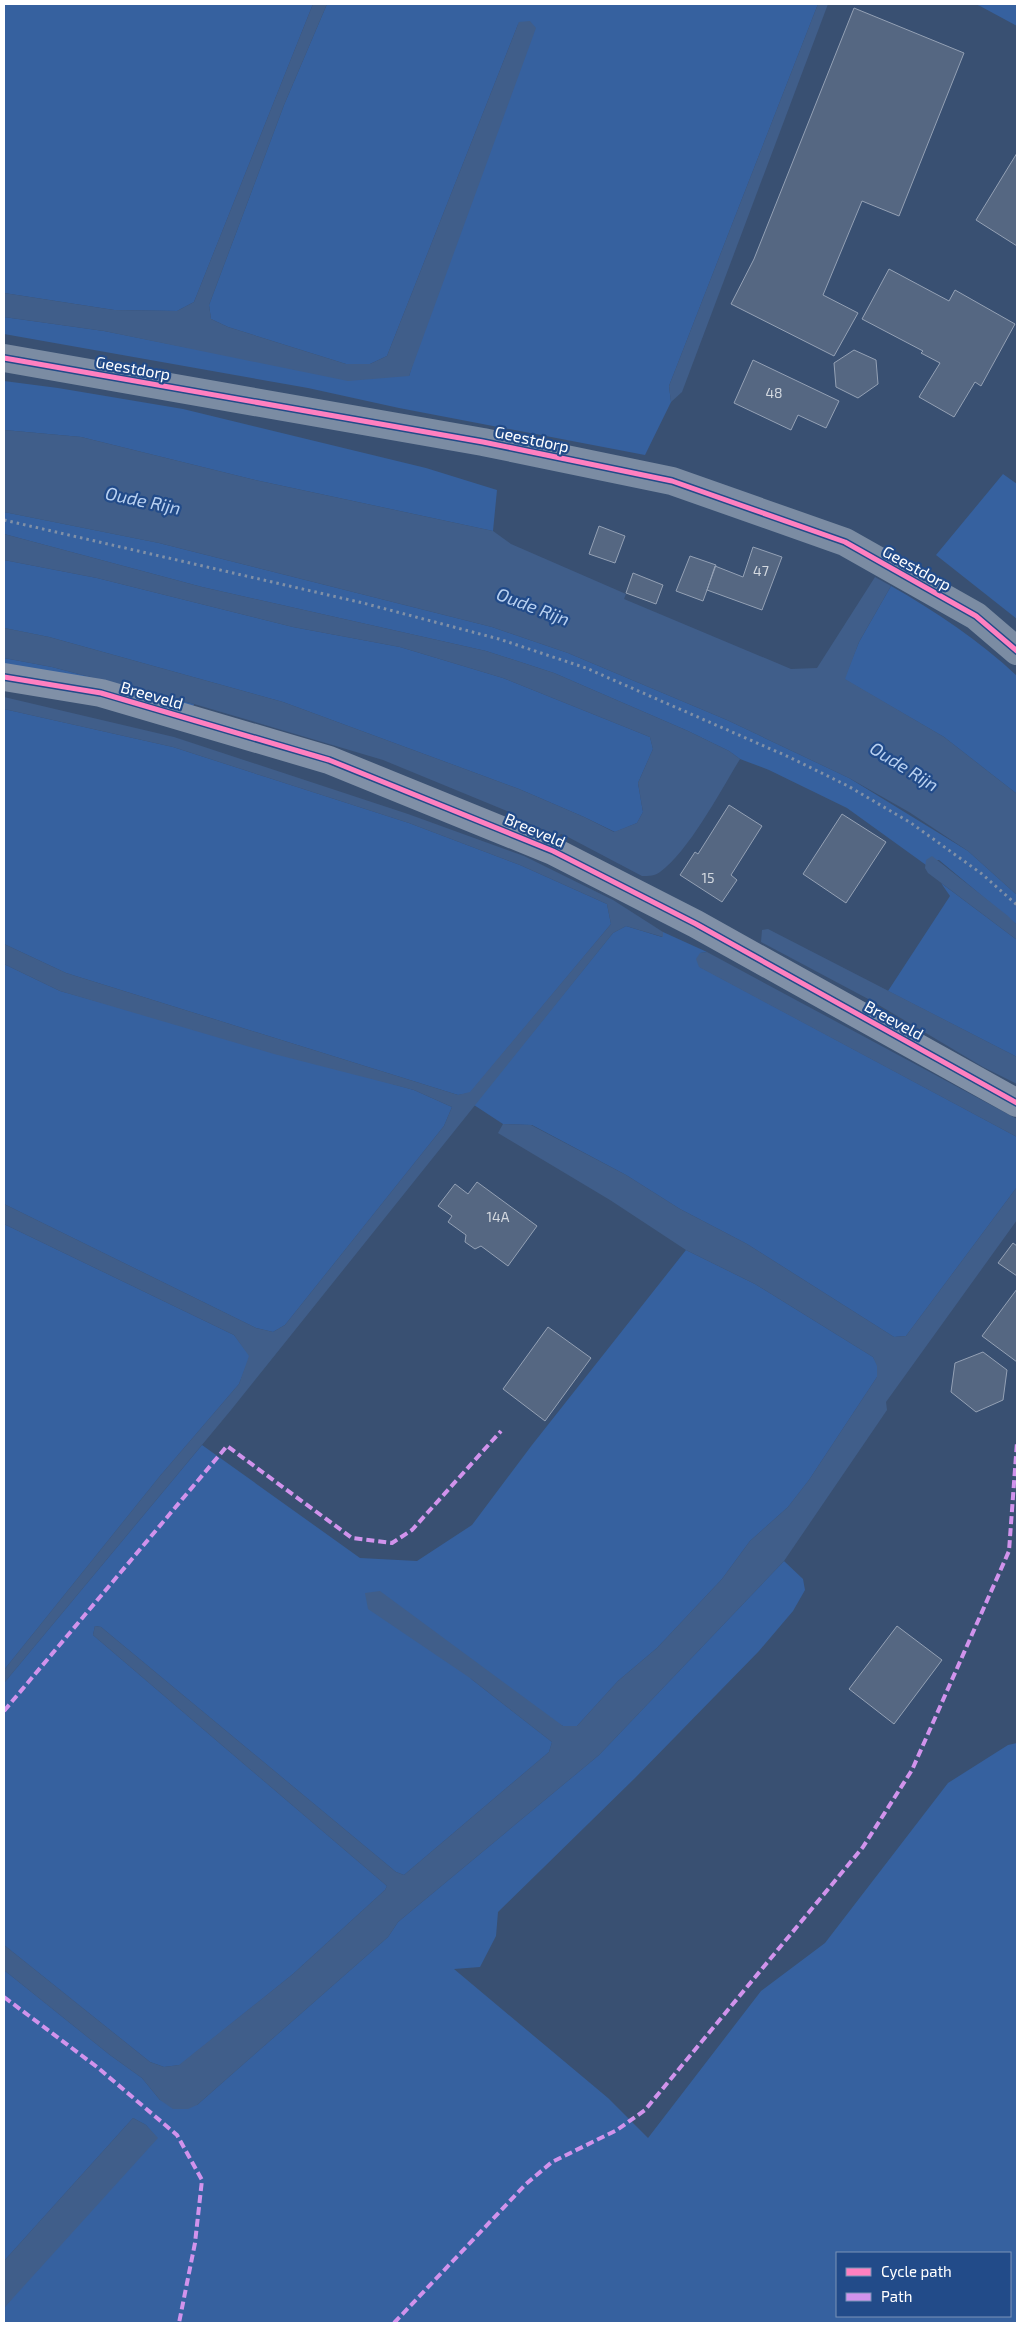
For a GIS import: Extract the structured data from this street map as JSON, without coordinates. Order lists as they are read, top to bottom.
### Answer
{
  "streets": {
    "main road": ["Geestdorp"],
    "street": ["Breeveld"]
  },
  "water": ["Oude Rijn"],
  "house_numbers": [
    "48",
    "47",
    "15",
    "14A"
  ],
  "legend": ["Cycle path", "Path"]
}
